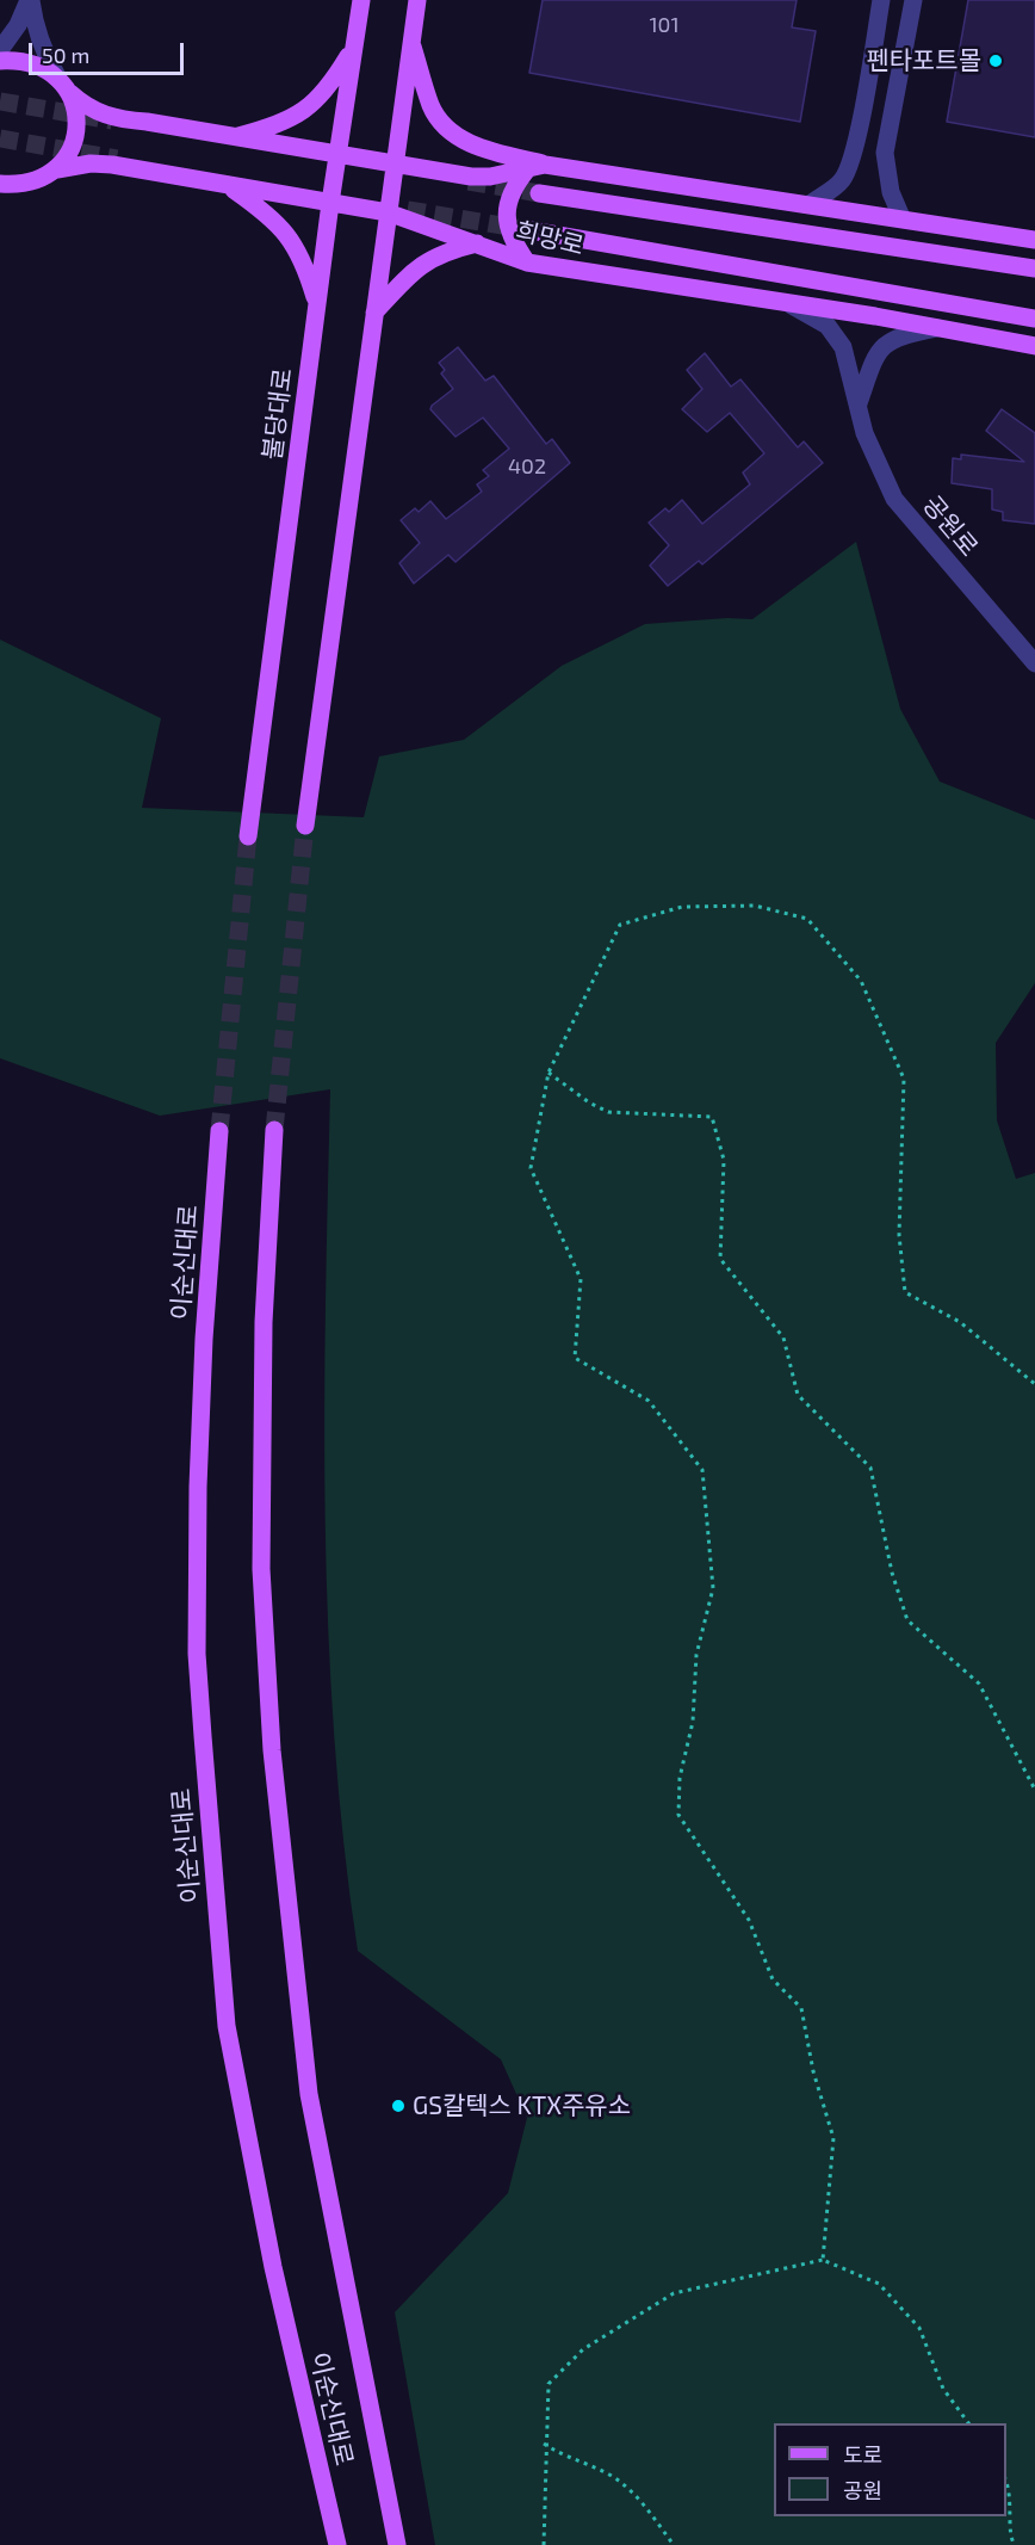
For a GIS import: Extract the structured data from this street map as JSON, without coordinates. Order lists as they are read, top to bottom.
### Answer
{
  "streets": {
    "main road": ["희망로", "불당대로", "이순신대로"],
    "street": ["공원로"]
  },
  "crossings": [
    ["희망로", "불당대로"],
    ["희망로", "공원로"]
  ],
  "places": ["펜타포트몰", "GS칼텍스 KTX주유소"],
  "house_numbers": ["101", "402"],
  "legend": ["도로", "공원"],
  "scale_bar": "50 m"
}
